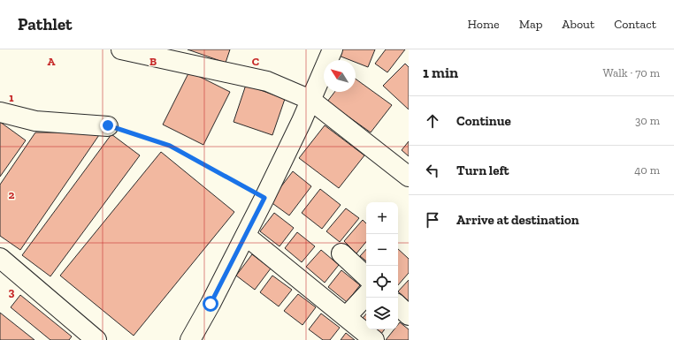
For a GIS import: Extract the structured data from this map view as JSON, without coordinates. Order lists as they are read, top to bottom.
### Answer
{
  "north": "top left",
  "page": {
    "header": "Pathlet",
    "nav": [
      "Home",
      "Map",
      "About",
      "Contact"
    ],
    "heading": ["1 min", "Walk · 70 m"],
    "list": [
      ["Continue", "30 m"],
      ["Turn left", "40 m"],
      "Arrive at destination"
    ],
    "map_buttons": ["+", "−"]
  },
  "grid": {
    "columns": ["A", "B", "C"],
    "rows": ["1", "2", "3"]
  }
}
